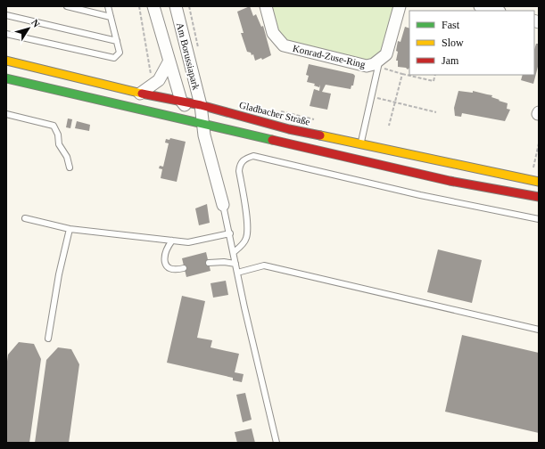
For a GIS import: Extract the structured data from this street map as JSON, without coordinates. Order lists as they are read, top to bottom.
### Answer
{
  "streets": {
    "main road": ["Gladbacher Straße"],
    "street": ["Am Borussiapark", "Konrad-Zuse-Ring"]
  },
  "crossings": [
    ["Am Borussiapark", "Gladbacher Straße"]
  ],
  "legend": ["Fast", "Slow", "Jam"],
  "north": "top right"
}
